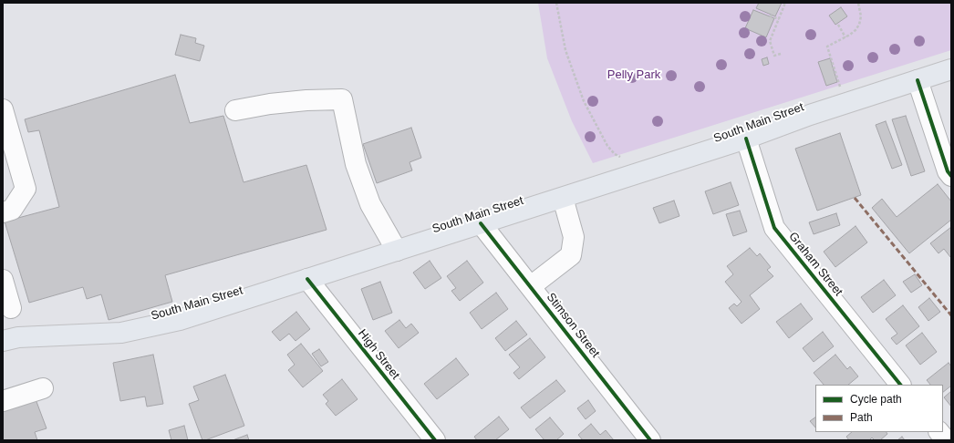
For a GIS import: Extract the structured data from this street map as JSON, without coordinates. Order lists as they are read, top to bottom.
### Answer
{
  "streets": {
    "main road": ["South Main Street"],
    "street": ["Graham Street", "Stimson Street", "High Street"]
  },
  "crossings": [
    ["South Main Street", "Graham Street"],
    ["South Main Street", "Stimson Street"],
    ["South Main Street", "High Street"]
  ],
  "parks": ["Pelly Park"],
  "legend": ["Cycle path", "Path"]
}
